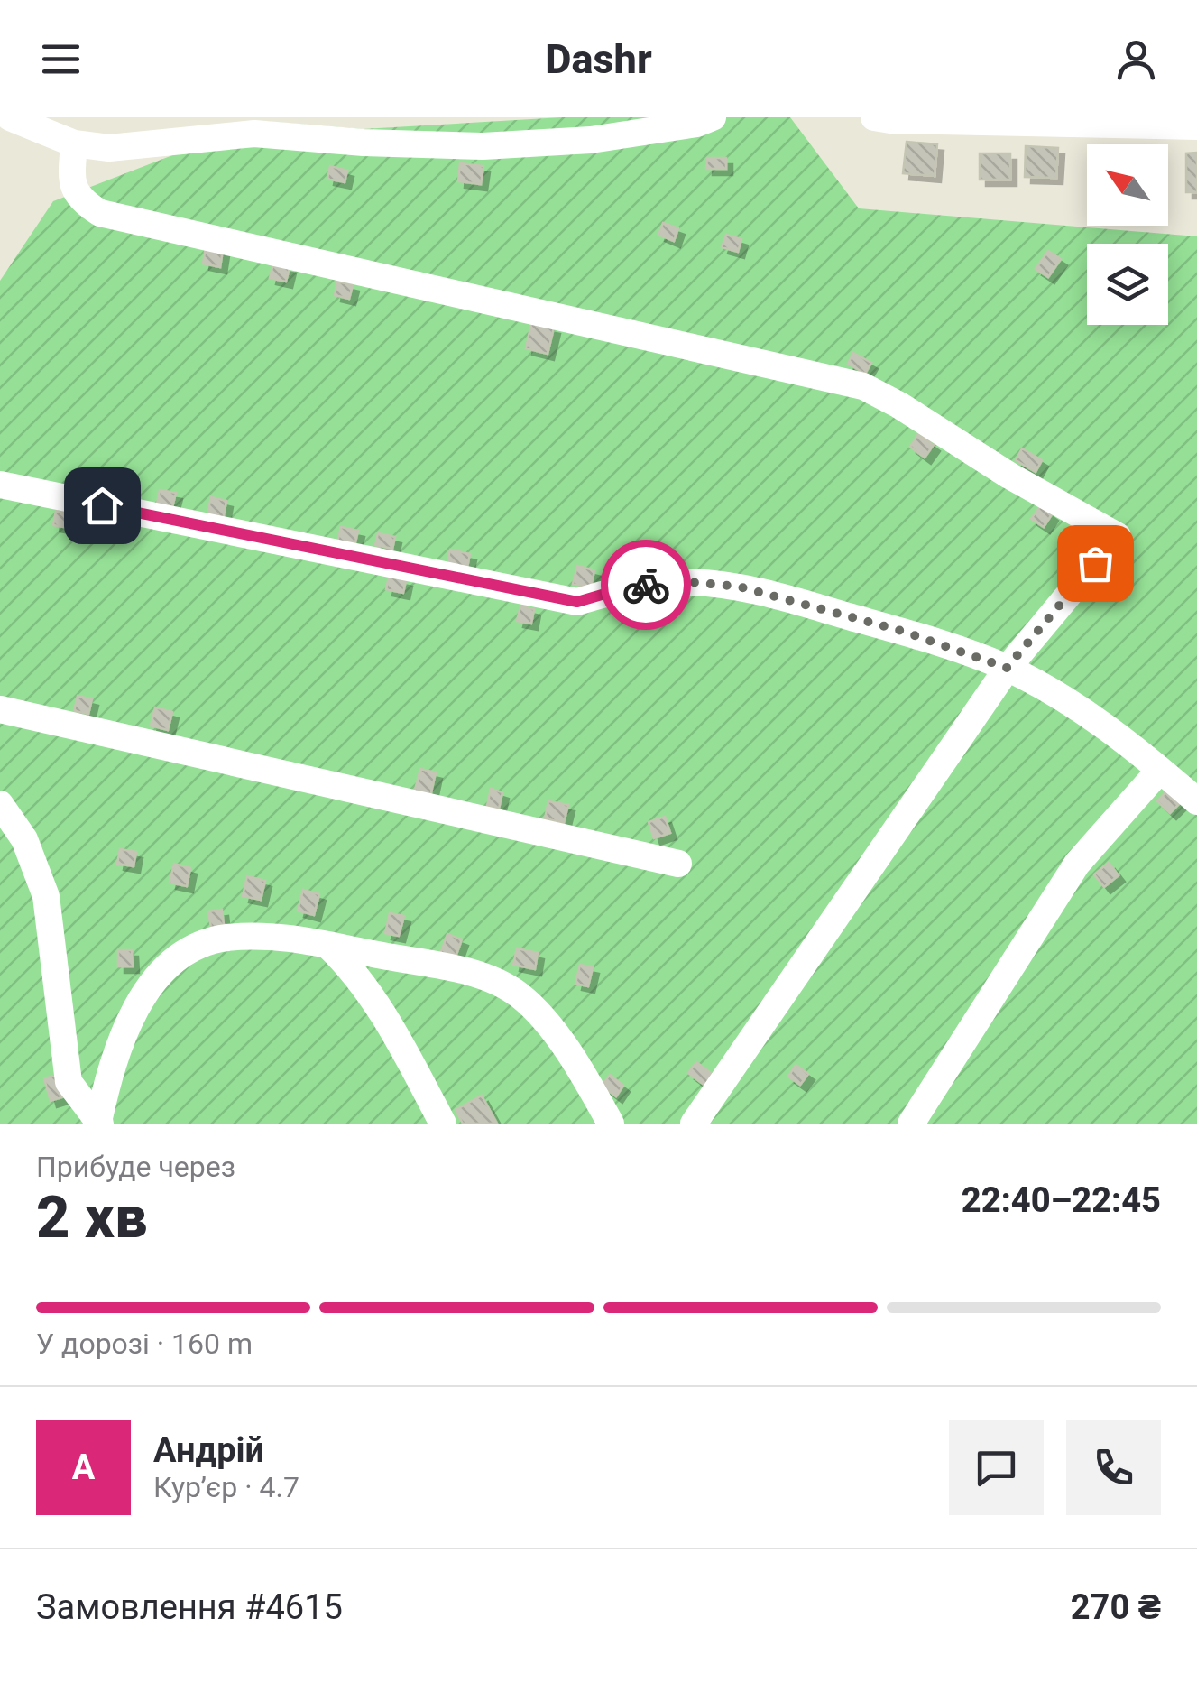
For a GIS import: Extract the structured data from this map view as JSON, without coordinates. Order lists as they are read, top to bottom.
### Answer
{
  "north": "top left",
  "page": {
    "header": "Dashr",
    "heading": ["2 хв", "Прибуде через", "22:40–22:45"],
    "panel": [
      "Андрій",
      "Кур’єр · 4.7",
      "Замовлення #4615",
      "270 ₴"
    ],
    "bar": "У дорозі · 160 m",
    "round": "А"
  }
}
